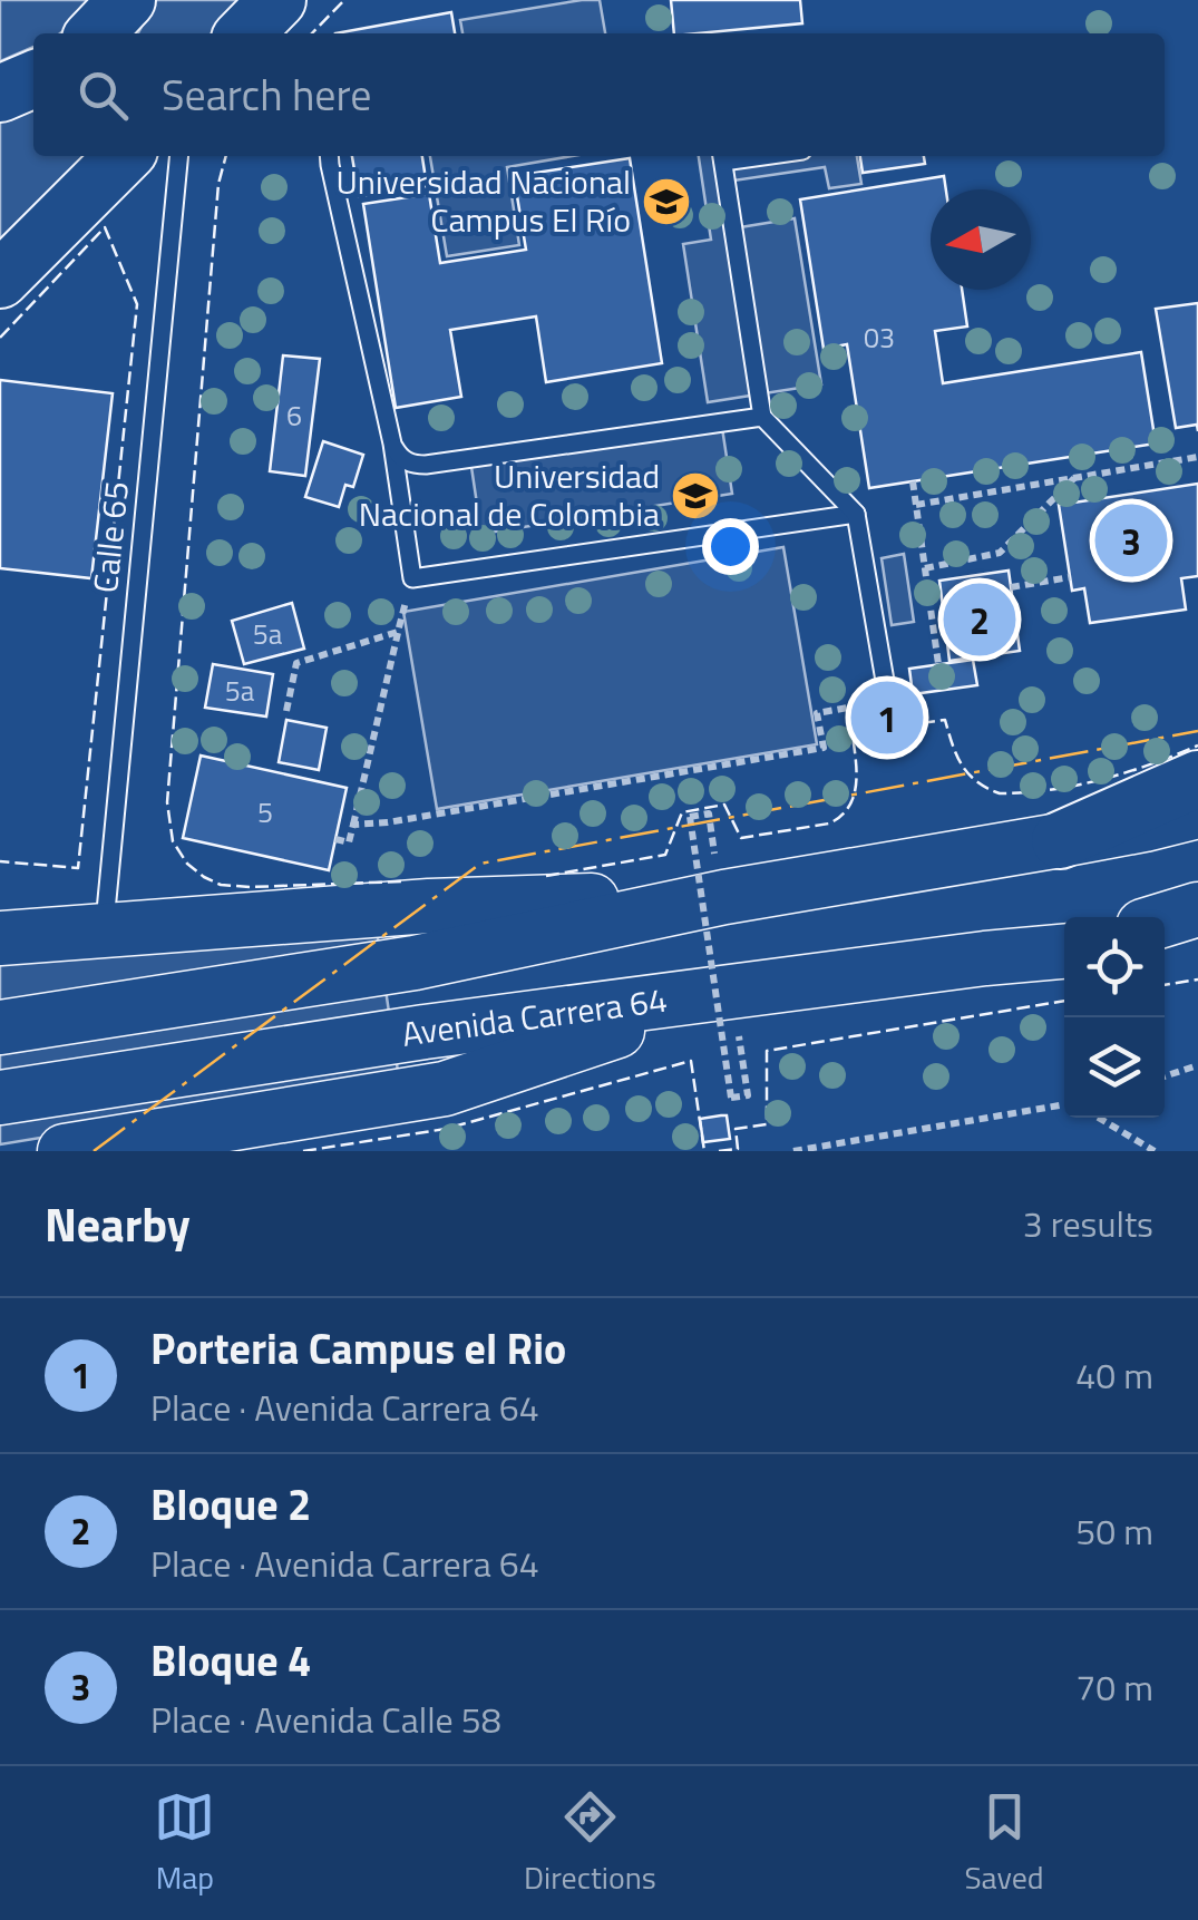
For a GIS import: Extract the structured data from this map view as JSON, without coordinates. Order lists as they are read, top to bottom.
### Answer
{
  "streets": {
    "main road": ["Avenida Carrera 64"],
    "lane": ["Calle 65"]
  },
  "places": {
    "school or university": ["Universidad Nacional Campus El Río", "Universidad Nacional de Colombia"]
  },
  "house_numbers": [
    "03",
    "6",
    "5a",
    "5a",
    "5"
  ],
  "north": "left",
  "page": {
    "search": "Search here",
    "pins": ["3", "2", "1"],
    "heading": ["Nearby", "3 results"],
    "list": [
      {
        "mark": "1",
        "name": "Porteria Campus el Rio",
        "note": "Place · Avenida Carrera 64",
        "value": "40 m"
      },
      {
        "mark": "2",
        "name": "Bloque 2",
        "note": "Place · Avenida Carrera 64",
        "value": "50 m"
      },
      {
        "mark": "3",
        "name": "Bloque 4",
        "note": "Place · Avenida Calle 58",
        "value": "70 m"
      }
    ],
    "nav": ["Map", "Directions", "Saved"]
  }
}
